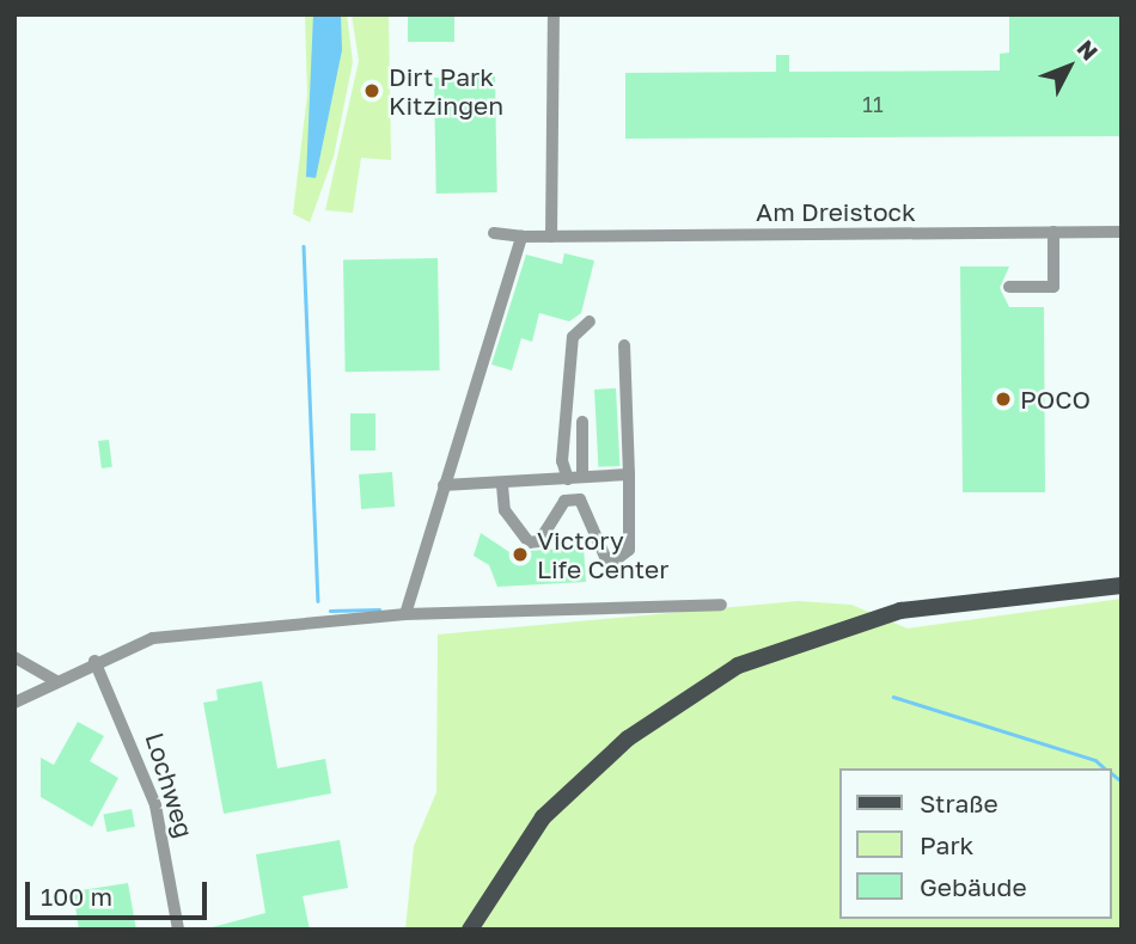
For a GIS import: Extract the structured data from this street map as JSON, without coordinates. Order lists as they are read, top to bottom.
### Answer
{
  "streets": {
    "street": ["Am Dreistock", "Lochweg"]
  },
  "places": ["Dirt Park Kitzingen", "POCO", "Victory Life Center"],
  "house_numbers": ["11"],
  "legend": ["Straße", "Park", "Gebäude"],
  "scale_bar": "100 m",
  "north": "top right"
}
